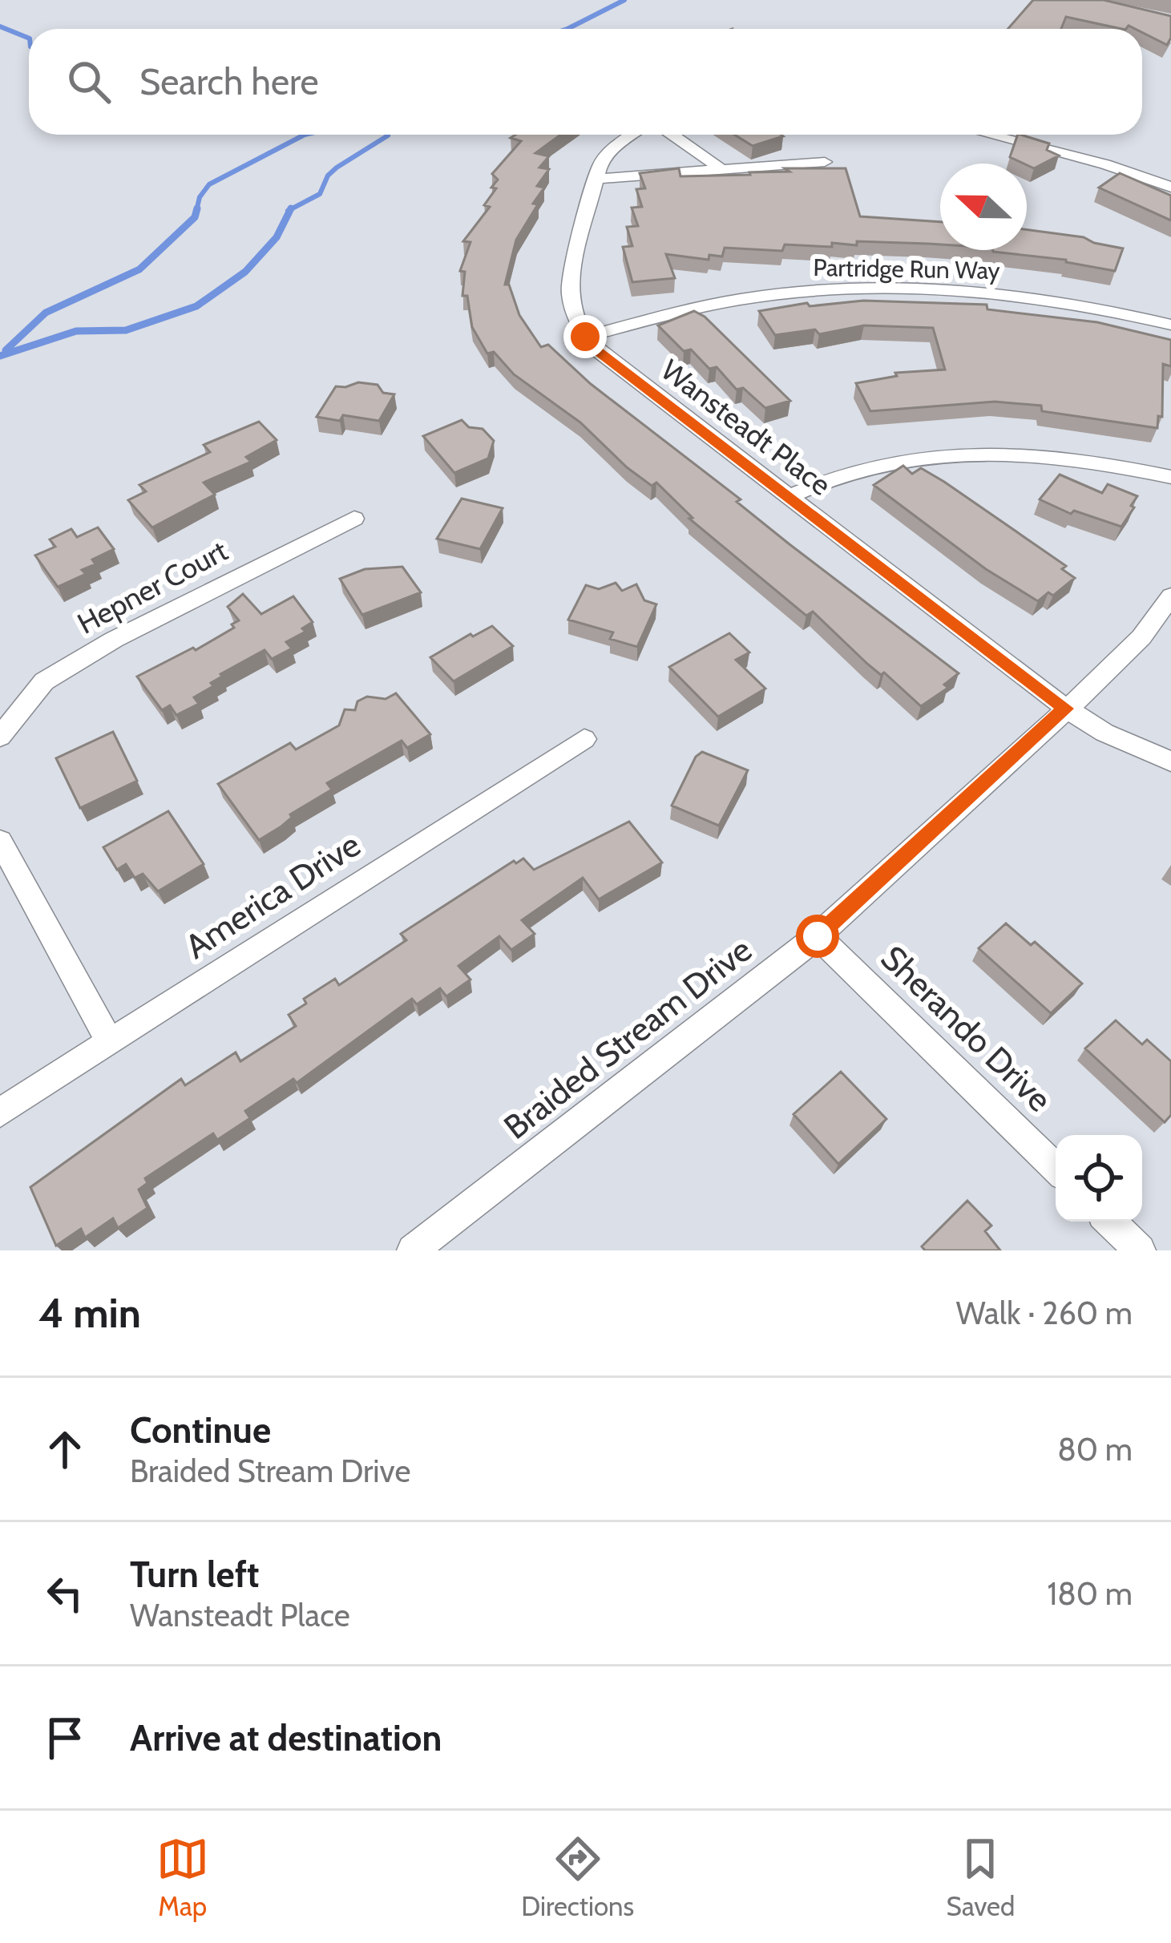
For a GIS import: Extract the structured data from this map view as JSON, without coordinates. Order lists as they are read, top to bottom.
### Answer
{
  "streets": {
    "street": [
      "Partridge Run Way",
      "Wansteadt Place",
      "Hepner Court",
      "America Drive",
      "Sherando Drive",
      "Braided Stream Drive"
    ]
  },
  "crossings": [
    ["Partridge Run Way", "Wansteadt Place"],
    ["Wansteadt Place", "Braided Stream Drive"],
    ["Sherando Drive", "Braided Stream Drive"]
  ],
  "north": "left",
  "page": {
    "search": "Search here",
    "heading": ["4 min", "Walk · 260 m"],
    "list": [
      ["Continue", "Braided Stream Drive", "80 m"],
      ["Turn left", "Wansteadt Place", "180 m"],
      "Arrive at destination"
    ],
    "nav": ["Map", "Directions", "Saved"]
  }
}
